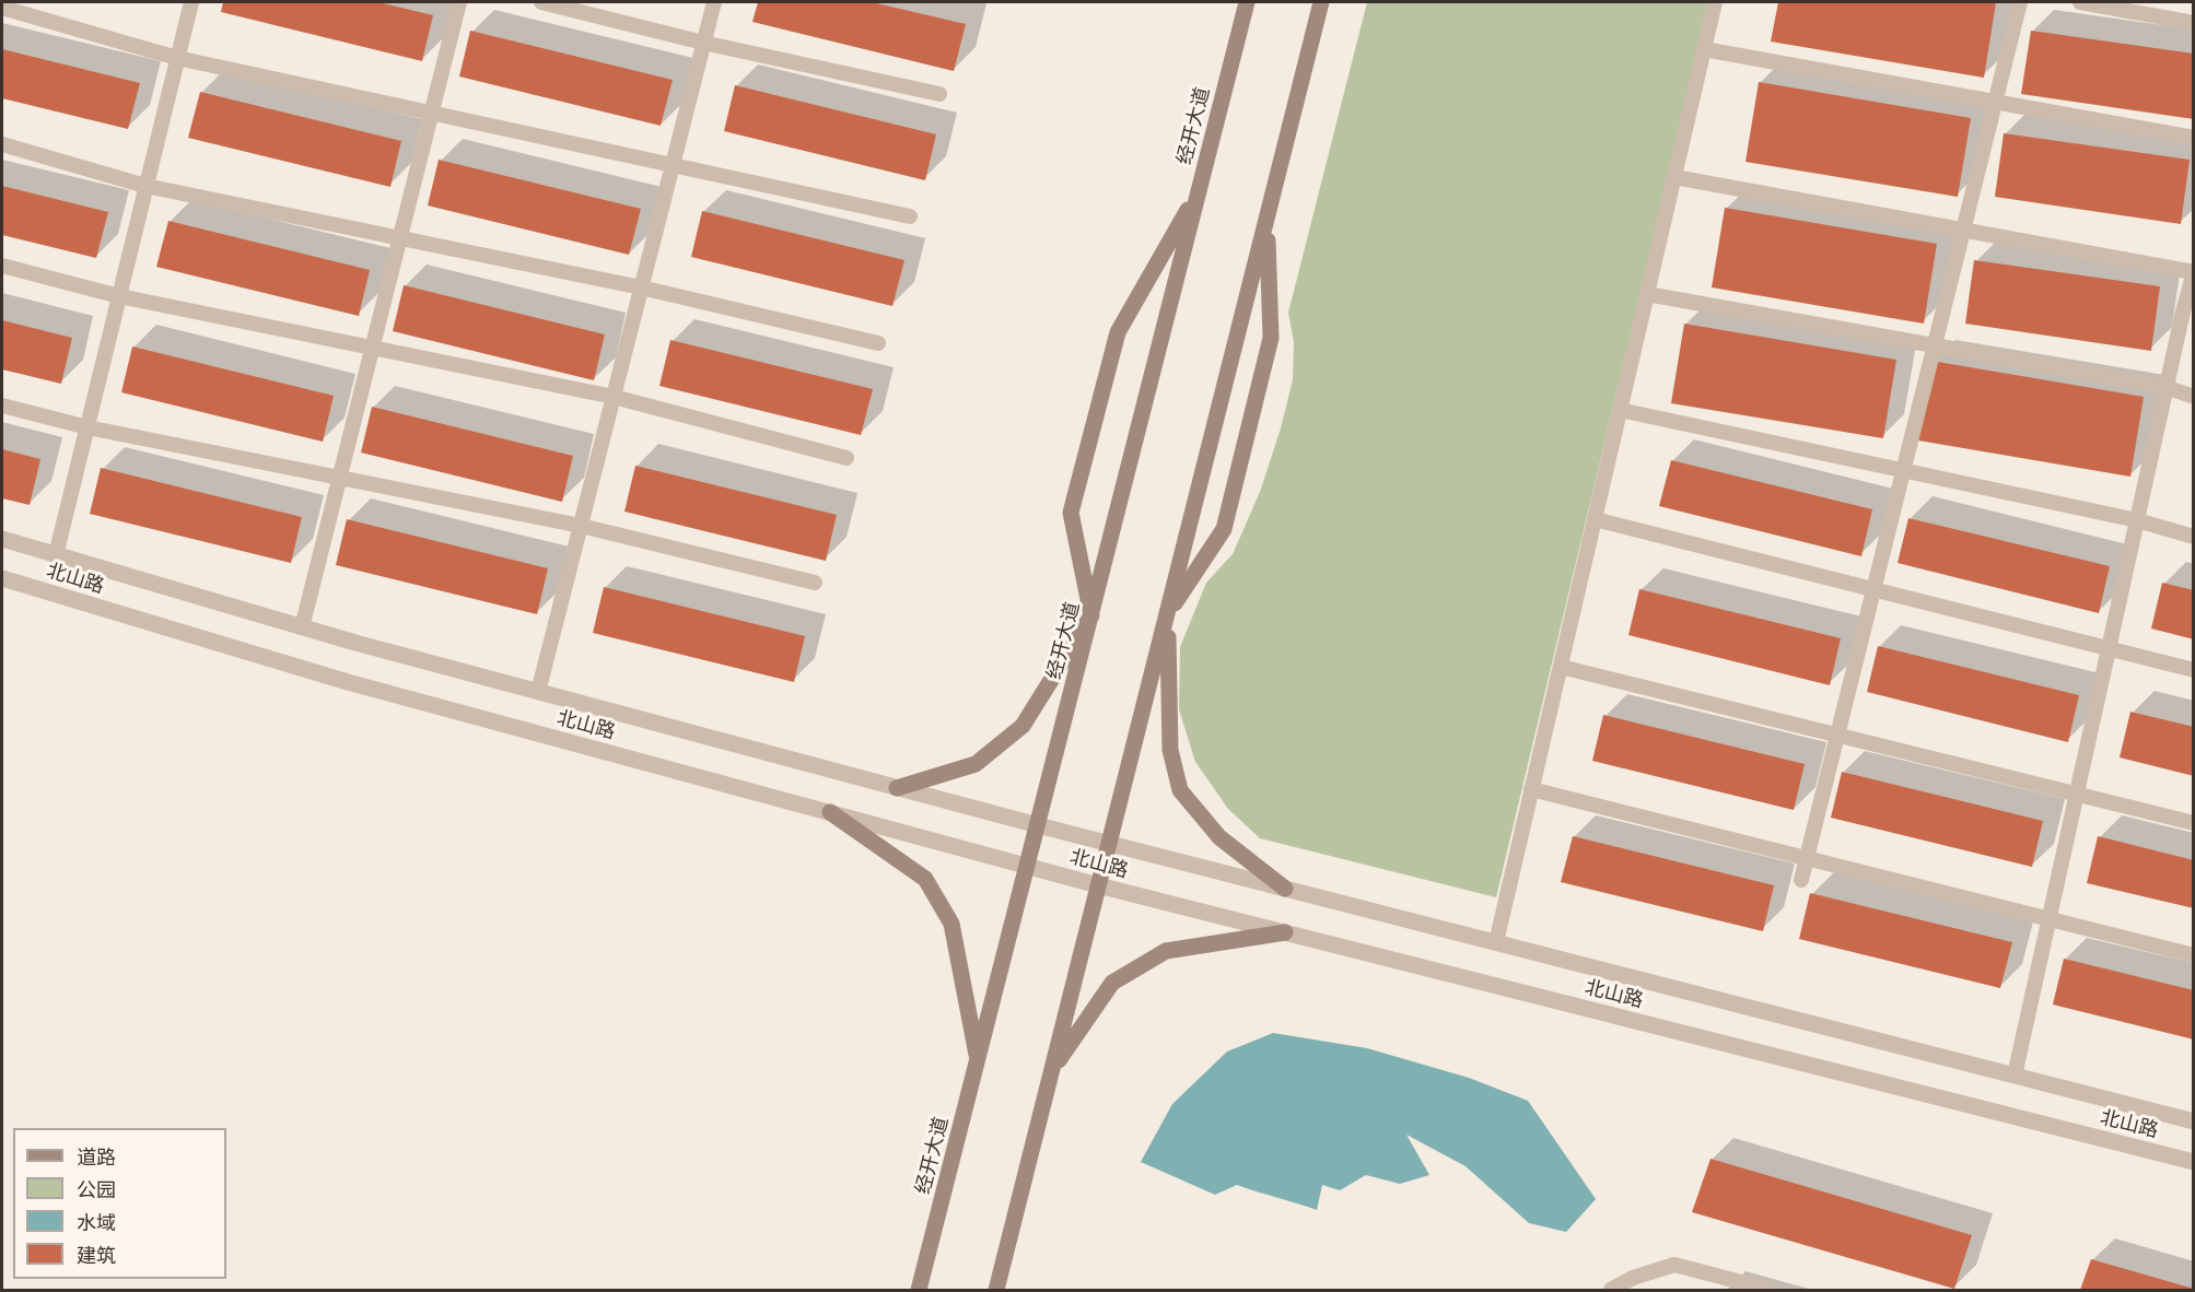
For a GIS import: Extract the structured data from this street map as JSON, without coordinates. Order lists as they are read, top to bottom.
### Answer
{
  "streets": {
    "main road": ["经开大道"],
    "street": ["北山路"]
  },
  "crossings": [
    ["经开大道", "北山路"]
  ],
  "legend": [
    "道路",
    "公园",
    "水域",
    "建筑"
  ]
}
